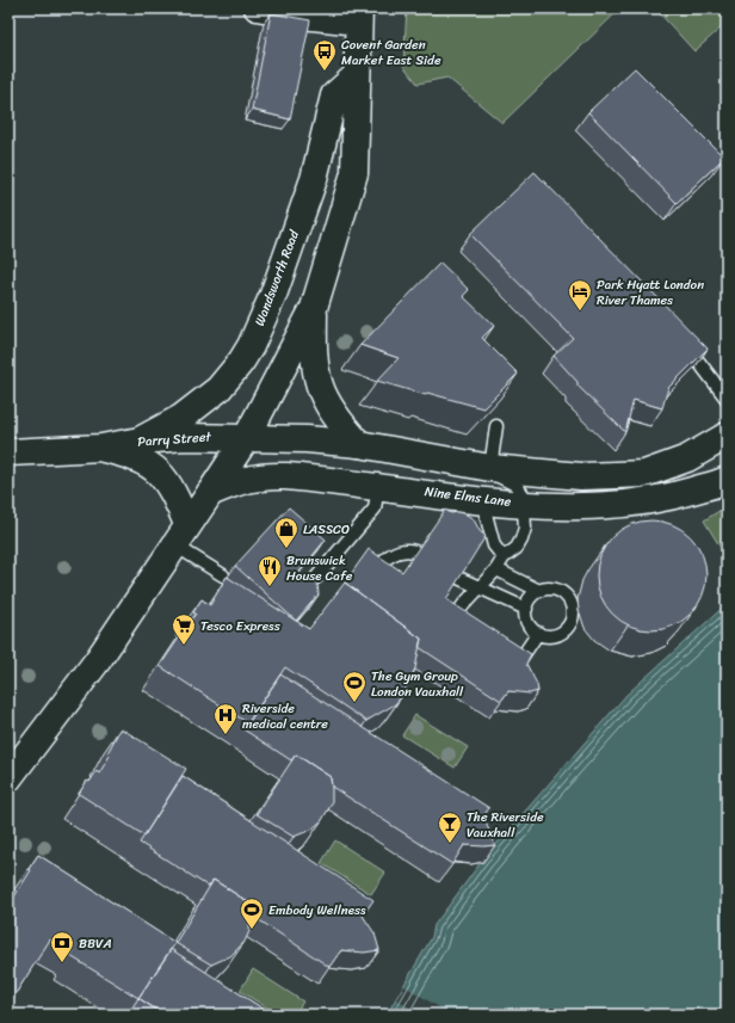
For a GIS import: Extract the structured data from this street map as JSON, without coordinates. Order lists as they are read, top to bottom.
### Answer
{
  "streets": {
    "main road": ["Wandsworth Road", "Parry Street", "Nine Elms Lane"]
  },
  "crossings": [
    ["Wandsworth Road", "Parry Street"]
  ],
  "places": {
    "bus stop": ["Covent Garden Market East Side"],
    "hotel": ["Park Hyatt London River Thames"],
    "shop": ["LASSCO"],
    "restaurant": ["Brunswick House Cafe"],
    "supermarket": ["Tesco Express"],
    "sports": ["The Gym Group London Vauxhall", "Embody Wellness"],
    "hospital": ["Riverside medical centre"],
    "bar": ["The Riverside Vauxhall"],
    "bank": ["BBVA"]
  }
}
